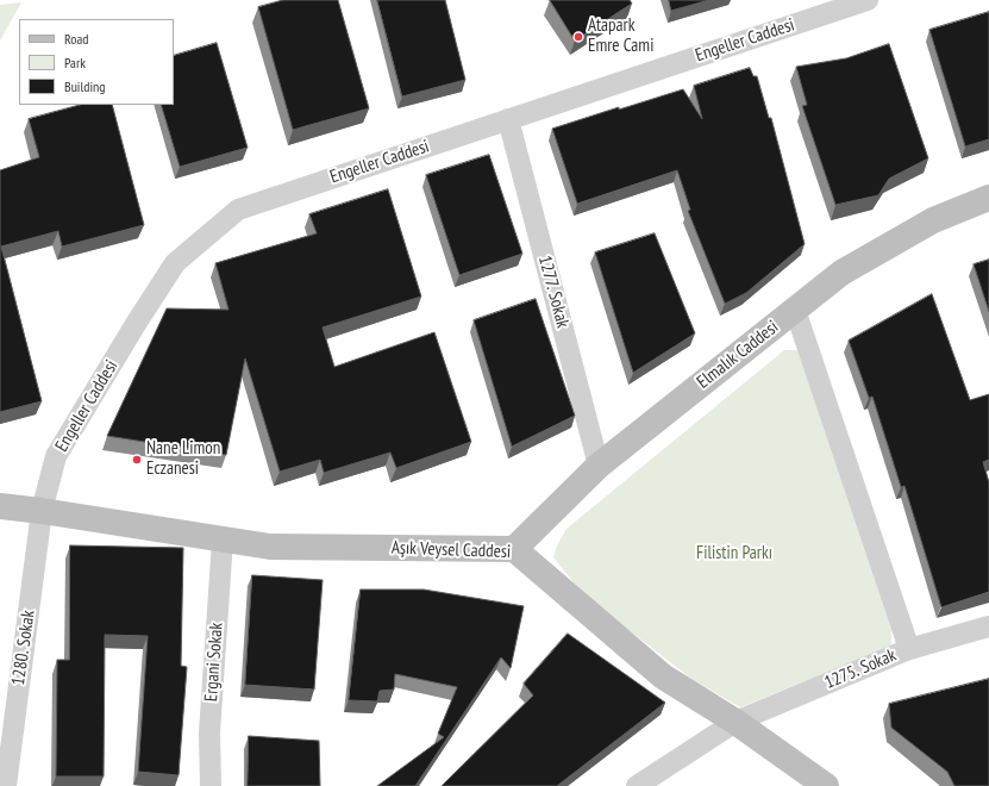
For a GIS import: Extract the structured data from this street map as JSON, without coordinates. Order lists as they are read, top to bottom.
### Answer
{
  "streets": {
    "street": [
      "Engeller Caddesi",
      "1277. Sokak",
      "Elmalık Caddesi",
      "Aşık Veysel Caddesi",
      "1280. Sokak",
      "Ergani Sokak",
      "1275. Sokak"
    ]
  },
  "crossings": [
    ["Engeller Caddesi", "1277. Sokak"],
    ["Engeller Caddesi", "Aşık Veysel Caddesi"],
    ["Engeller Caddesi", "1280. Sokak"],
    ["1277. Sokak", "Elmalık Caddesi"],
    ["Elmalık Caddesi", "Aşık Veysel Caddesi"],
    ["Aşık Veysel Caddesi", "1280. Sokak"],
    ["Aşık Veysel Caddesi", "Ergani Sokak"],
    ["Aşık Veysel Caddesi", "1275. Sokak"]
  ],
  "parks": ["Filistin Parkı"],
  "places": ["Atapark Emre Cami", "Nane Limon Eczanesi"],
  "legend": ["Road", "Park", "Building"]
}
